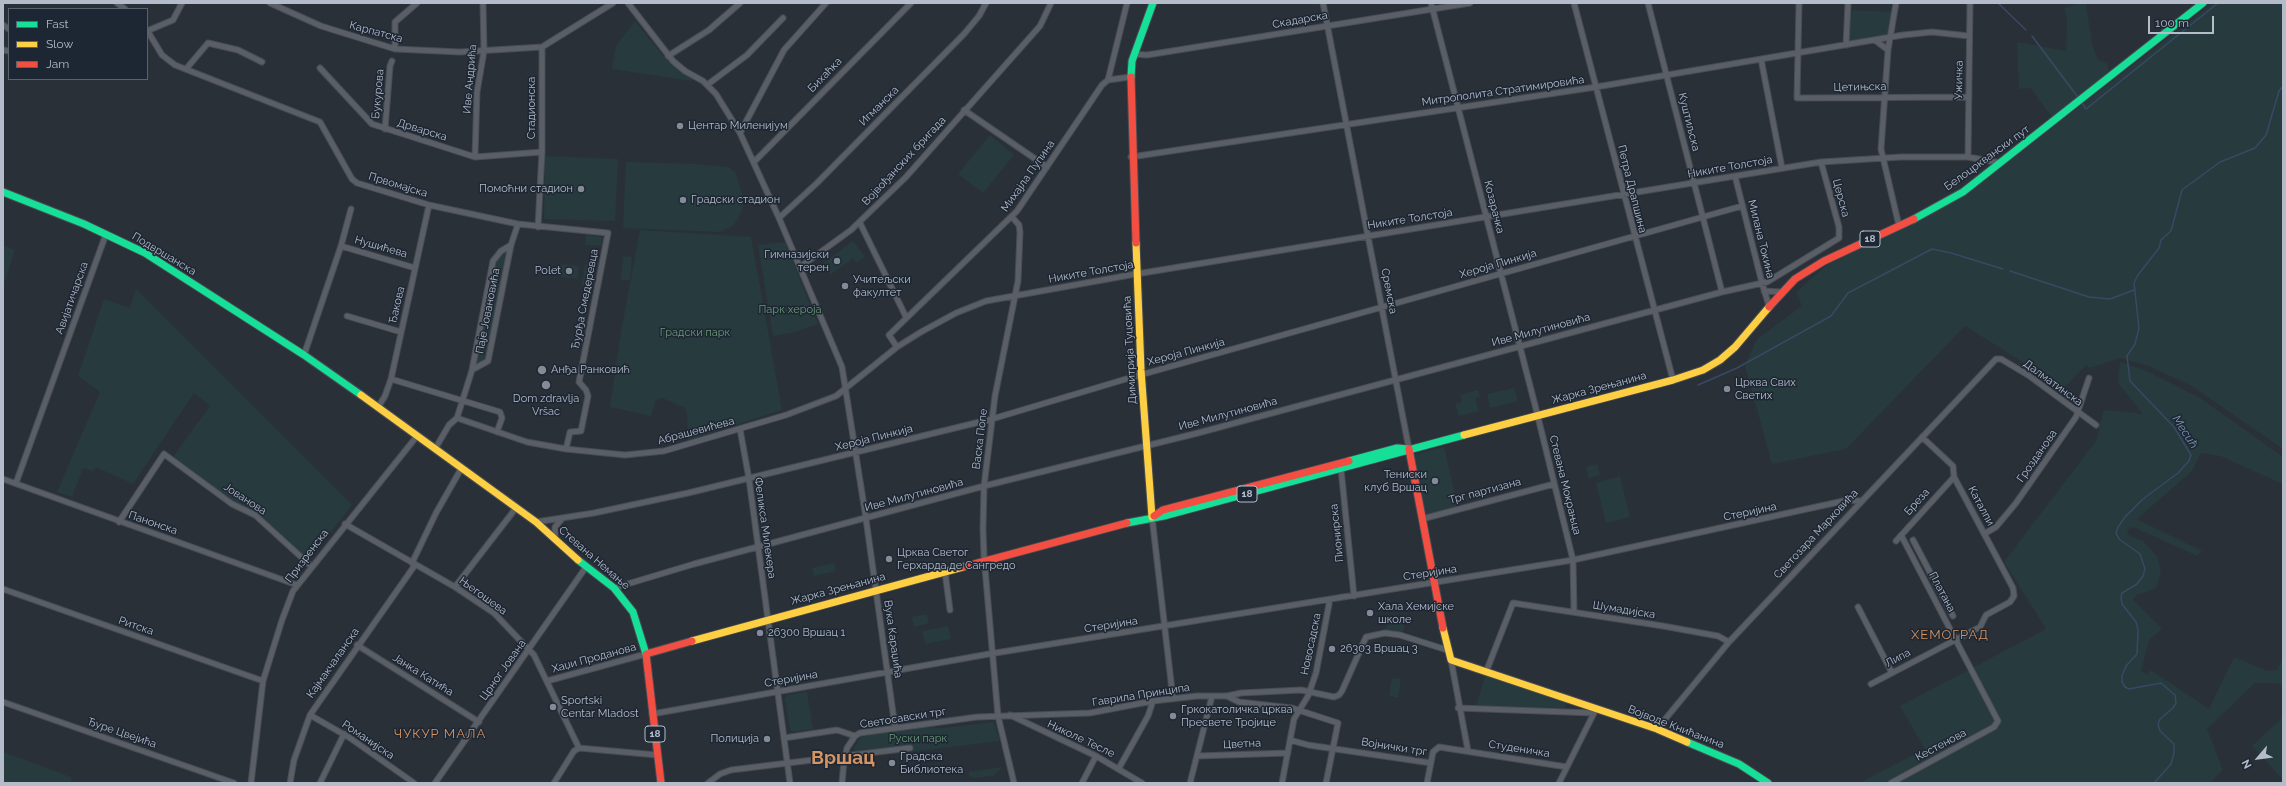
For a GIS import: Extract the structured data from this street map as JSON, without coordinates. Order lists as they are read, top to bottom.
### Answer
{
  "streets": {
    "main road": [
      "Белоцрквански пут",
      "18",
      "Подвршанска",
      "Сремска",
      "Димитрија Туцовића",
      "Жарка Зрењанина",
      "Стевана Немање",
      "Војводе Книћанина"
    ],
    "street": [
      "Скадарска",
      "Карпатска",
      "Бихаћка",
      "Иве Андрића",
      "Ужичка",
      "Цетињска",
      "Митрополита Стратимировића",
      "Букурова",
      "Игманска",
      "Стадионска",
      "Куштиљска",
      "Дрварска",
      "Војвођанских бригада",
      "Никите Толстоја",
      "Михајла Пупина",
      "Првомајска",
      "Петра Драпшина",
      "Церска",
      "Козарачка",
      "Милана Токина",
      "Нушићева",
      "Хероја Пинкија",
      "Авијатичарска",
      "Ђурђа Смедеревца",
      "Ђакова",
      "Паје Јовановића",
      "Иве Милутиновића",
      "Далматинска",
      "Абрашевићева",
      "Васка Попе",
      "Грозданова",
      "Стевана Мокрањца",
      "Трг партизана",
      "Јованова",
      "Бреза",
      "Каталпи",
      "Стеријина",
      "Панонска",
      "Феликса Милекера",
      "Пионирска",
      "Светозара Марковића",
      "Призренска",
      "Платана",
      "Његошева",
      "Шумадијска",
      "Ритска",
      "Вука Караџића",
      "Новосадска",
      "Хаџи Проданова",
      "Липа",
      "Кајмакчаланска",
      "Црног Јована",
      "Јанка Катића",
      "Гаврила Принципа",
      "Светосавски трг",
      "Ђуре Цвејића",
      "Николе Тесле",
      "Романијска",
      "Цветна",
      "Кестенова",
      "Војнички трг",
      "Студеничка"
    ]
  },
  "crossings": [
    ["Скадарска", "Козарачка"],
    ["Скадарска", "Сремска"],
    ["Скадарска", "Димитрија Туцовића"],
    ["Карпатска", "Иве Андрића"],
    ["Бихаћка", "Вука Караџића"],
    ["Иве Андрића", "Дрварска"],
    ["Ужичка", "Цетињска"],
    ["Ужичка", "Митрополита Стратимировића"],
    ["Ужичка", "Никите Толстоја"],
    ["Цетињска", "Митрополита Стратимировића"],
    ["Митрополита Стратимировића", "Куштиљска"],
    ["Митрополита Стратимировића", "Петра Драпшина"],
    ["Митрополита Стратимировића", "Козарачка"],
    ["Митрополита Стратимировића", "Сремска"],
    ["Митрополита Стратимировића", "Димитрија Туцовића"],
    ["Букурова", "Дрварска"],
    ["Игманска", "Вука Караџића"],
    ["Стадионска", "Дрварска"],
    ["Стадионска", "Првомајска"],
    ["Куштиљска", "Никите Толстоја"],
    ["Куштиљска", "Хероја Пинкија"],
    ["Куштиљска", "Иве Милутиновића"],
    ["Белоцрквански пут", "Никите Толстоја"],
    ["Белоцрквански пут", "Милана Токина"],
    ["Белоцрквански пут", "Жарка Зрењанина"],
    ["Војвођанских бригада", "Вука Караџића"],
    ["Никите Толстоја", "Михајла Пупина"],
    ["Никите Толстоја", "Петра Драпшина"],
    ["Никите Толстоја", "Церска"],
    ["Никите Толстоја", "Козарачка"],
    ["Никите Толстоја", "Милана Токина"],
    ["Никите Толстоја", "Сремска"],
    ["Никите Толстоја", "Димитрија Туцовића"],
    ["Никите Толстоја", "Абрашевићева"],
    ["Никите Толстоја", "Васка Попе"],
    ["Никите Толстоја", "Вука Караџића"],
    ["Михајла Пупина", "Васка Попе"],
    ["Првомајска", "Ђурђа Смедеревца"],
    ["Првомајска", "Ђакова"],
    ["Првомајска", "Паје Јовановића"],
    ["Петра Драпшина", "Хероја Пинкија"],
    ["Петра Драпшина", "Иве Милутиновића"],
    ["Петра Драпшина", "Жарка Зрењанина"],
    ["Церска", "Иве Милутиновића"],
    ["Козарачка", "Хероја Пинкија"],
    ["Козарачка", "Иве Милутиновића"],
    ["Козарачка", "Жарка Зрењанина"],
    ["Козарачка", "Стевана Мокрањца"],
    ["Милана Токина", "Хероја Пинкија"],
    ["Милана Токина", "Иве Милутиновића"],
    ["Милана Токина", "Жарка Зрењанина"],
    ["Нушићева", "Ђакова"],
    ["Подвршанска", "Авијатичарска"],
    ["Подвршанска", "Ђакова"],
    ["Подвршанска", "Призренска"],
    ["Подвршанска", "Стевана Немање"],
    ["Хероја Пинкија", "Сремска"],
    ["Хероја Пинкија", "Димитрија Туцовића"],
    ["Хероја Пинкија", "Васка Попе"],
    ["Хероја Пинкија", "Феликса Милекера"],
    ["Хероја Пинкија", "Стевана Немање"],
    ["Хероја Пинкија", "Вука Караџића"],
    ["Сремска", "Иве Милутиновића"],
    ["Сремска", "Жарка Зрењанина"],
    ["Сремска", "Трг партизана"],
    ["Сремска", "Стеријина"],
    ["Сремска", "Војводе Книћанина"],
    ["Авијатичарска", "Панонска"],
    ["Ђурђа Смедеревца", "Абрашевићева"],
    ["Паје Јовановића", "Абрашевићева"],
    ["Паје Јовановића", "Стевана Немање"],
    ["Иве Милутиновића", "Димитрија Туцовића"],
    ["Иве Милутиновића", "Васка Попе"],
    ["Иве Милутиновића", "Феликса Милекера"],
    ["Иве Милутиновића", "Стевана Немање"],
    ["Иве Милутиновића", "Вука Караџића"],
    ["Димитрија Туцовића", "Жарка Зрењанина"],
    ["Димитрија Туцовића", "Стеријина"],
    ["Димитрија Туцовића", "Гаврила Принципа"],
    ["Далматинска", "Грозданова"],
    ["Далматинска", "Светозара Марковића"],
    ["Жарка Зрењанина", "Васка Попе"],
    ["Жарка Зрењанина", "Стевана Мокрањца"],
    ["Жарка Зрењанина", "Феликса Милекера"],
    ["Жарка Зрењанина", "Пионирска"],
    ["Жарка Зрењанина", "Стевана Немање"],
    ["Жарка Зрењанина", "Вука Караџића"],
    ["Жарка Зрењанина", "Хаџи Проданова"],
    ["Абрашевићева", "Феликса Милекера"],
    ["Абрашевићева", "Вука Караџића"],
    ["Васка Попе", "Стеријина"],
    ["Васка Попе", "Гаврила Принципа"],
    ["Васка Попе", "Светосавски трг"],
    ["Грозданова", "Каталпи"],
    ["Стевана Мокрањца", "Трг партизана"],
    ["Стевана Мокрањца", "Стеријина"],
    ["Јованова", "Панонска"],
    ["Јованова", "Призренска"],
    ["Бреза", "Каталпи"],
    ["Бреза", "Платана"],
    ["Каталпи", "Светозара Марковића"],
    ["Каталпи", "Липа"],
    ["Стеријина", "Феликса Милекера"],
    ["Стеријина", "Пионирска"],
    ["Стеријина", "Светозара Марковића"],
    ["Стеријина", "Стевана Немање"],
    ["Стеријина", "Вука Караџића"],
    ["Стеријина", "Новосадска"],
    ["Панонска", "Призренска"],
    ["Светозара Марковића", "Шумадијска"],
    ["Светозара Марковића", "Војводе Книћанина"],
    ["Призренска", "Стевана Немање"],
    ["Призренска", "Његошева"],
    ["Призренска", "Ритска"],
    ["Стевана Немање", "Хаџи Проданова"],
    ["Стевана Немање", "Кајмакчаланска"],
    ["Стевана Немање", "Црног Јована"],
    ["Платана", "Липа"],
    ["Платана", "Кестенова"],
    ["Његошева", "Хаџи Проданова"],
    ["Његошева", "Кајмакчаланска"],
    ["Његошева", "Црног Јована"],
    ["Шумадијска", "Војводе Книћанина"],
    ["Вука Караџића", "Светосавски трг"],
    ["Новосадска", "Гаврила Принципа"],
    ["Новосадска", "Цветна"],
    ["Новосадска", "Војнички трг"],
    ["Кајмакчаланска", "Јанка Катића"],
    ["Кајмакчаланска", "Романијска"],
    ["Црног Јована", "Јанка Катића"],
    ["Гаврила Принципа", "Светосавски трг"],
    ["Гаврила Принципа", "Николе Тесле"],
    ["Војнички трг", "Студеничка"]
  ],
  "districts": ["ХЕМОГРАД", "ЧУКУР МАЛА", "Вршац"],
  "water": ["Месић"],
  "parks": ["Парк хероја", "Градски парк", "Руски парк"],
  "places": [
    "Центар Миленијум",
    "Помоћни стадион",
    "Градски стадион",
    "Гимназијски терен",
    "Polet",
    "Учитељски факултет",
    "Анђа Ранковић",
    "Dom zdravlja Vršac",
    "Црква Свих Светих",
    "Тениски клуб Вршац",
    "Црква Светог Герхарда де Сангредо",
    "Хала Хемијске школе",
    "26300 Вршац 1",
    "26303 Вршац 3",
    "Sportski Centar Mladost",
    "Гркокатоличка црква Пресвете Тројице",
    "Полицијa",
    "Градска Библиотека"
  ],
  "legend": ["Fast", "Slow", "Jam"],
  "scale_bar": "100 m",
  "north": "bottom left"
}
